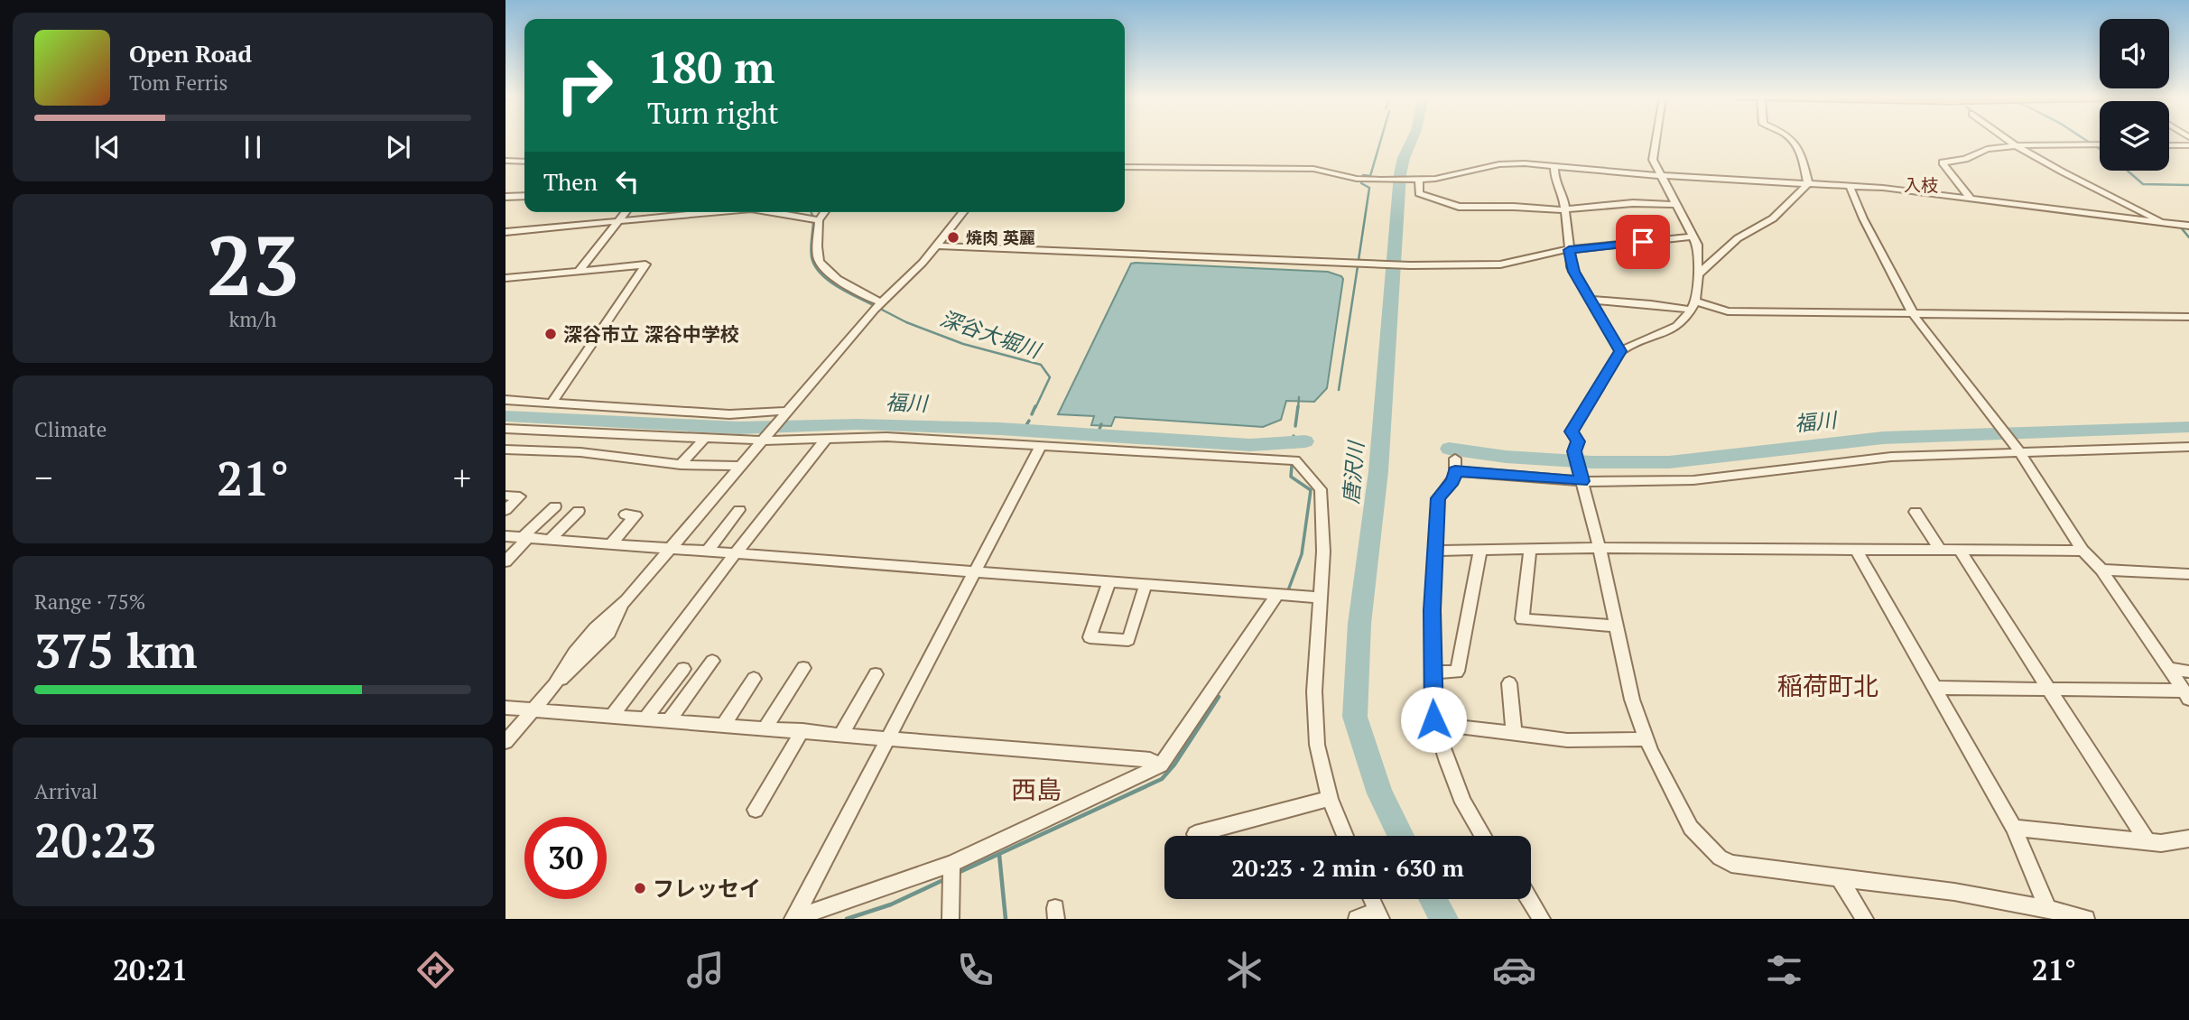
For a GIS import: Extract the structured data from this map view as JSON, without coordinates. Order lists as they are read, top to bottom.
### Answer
{
  "districts": ["入枝", "稲荷町北", "西島"],
  "water": ["深谷大堀川", "福川", "唐沢川"],
  "places": ["焼肉 英麗", "深谷市立 深谷中学校", "フレッセイ"],
  "page": {
    "turn": ["180 m", "Turn right"],
    "song": ["Open Road", "Tom Ferris"],
    "then": "Then",
    "tile": [
      ["23", "km/h"],
      "Climate",
      ["Range · 75%", "375 km"],
      ["Arrival", "20:23"]
    ],
    "heat": ["−", "21°", "+"],
    "limit": "30",
    "trip": "20:23 · 2 min · 630 m",
    "tabs": ["20:21", "21°"]
  }
}
